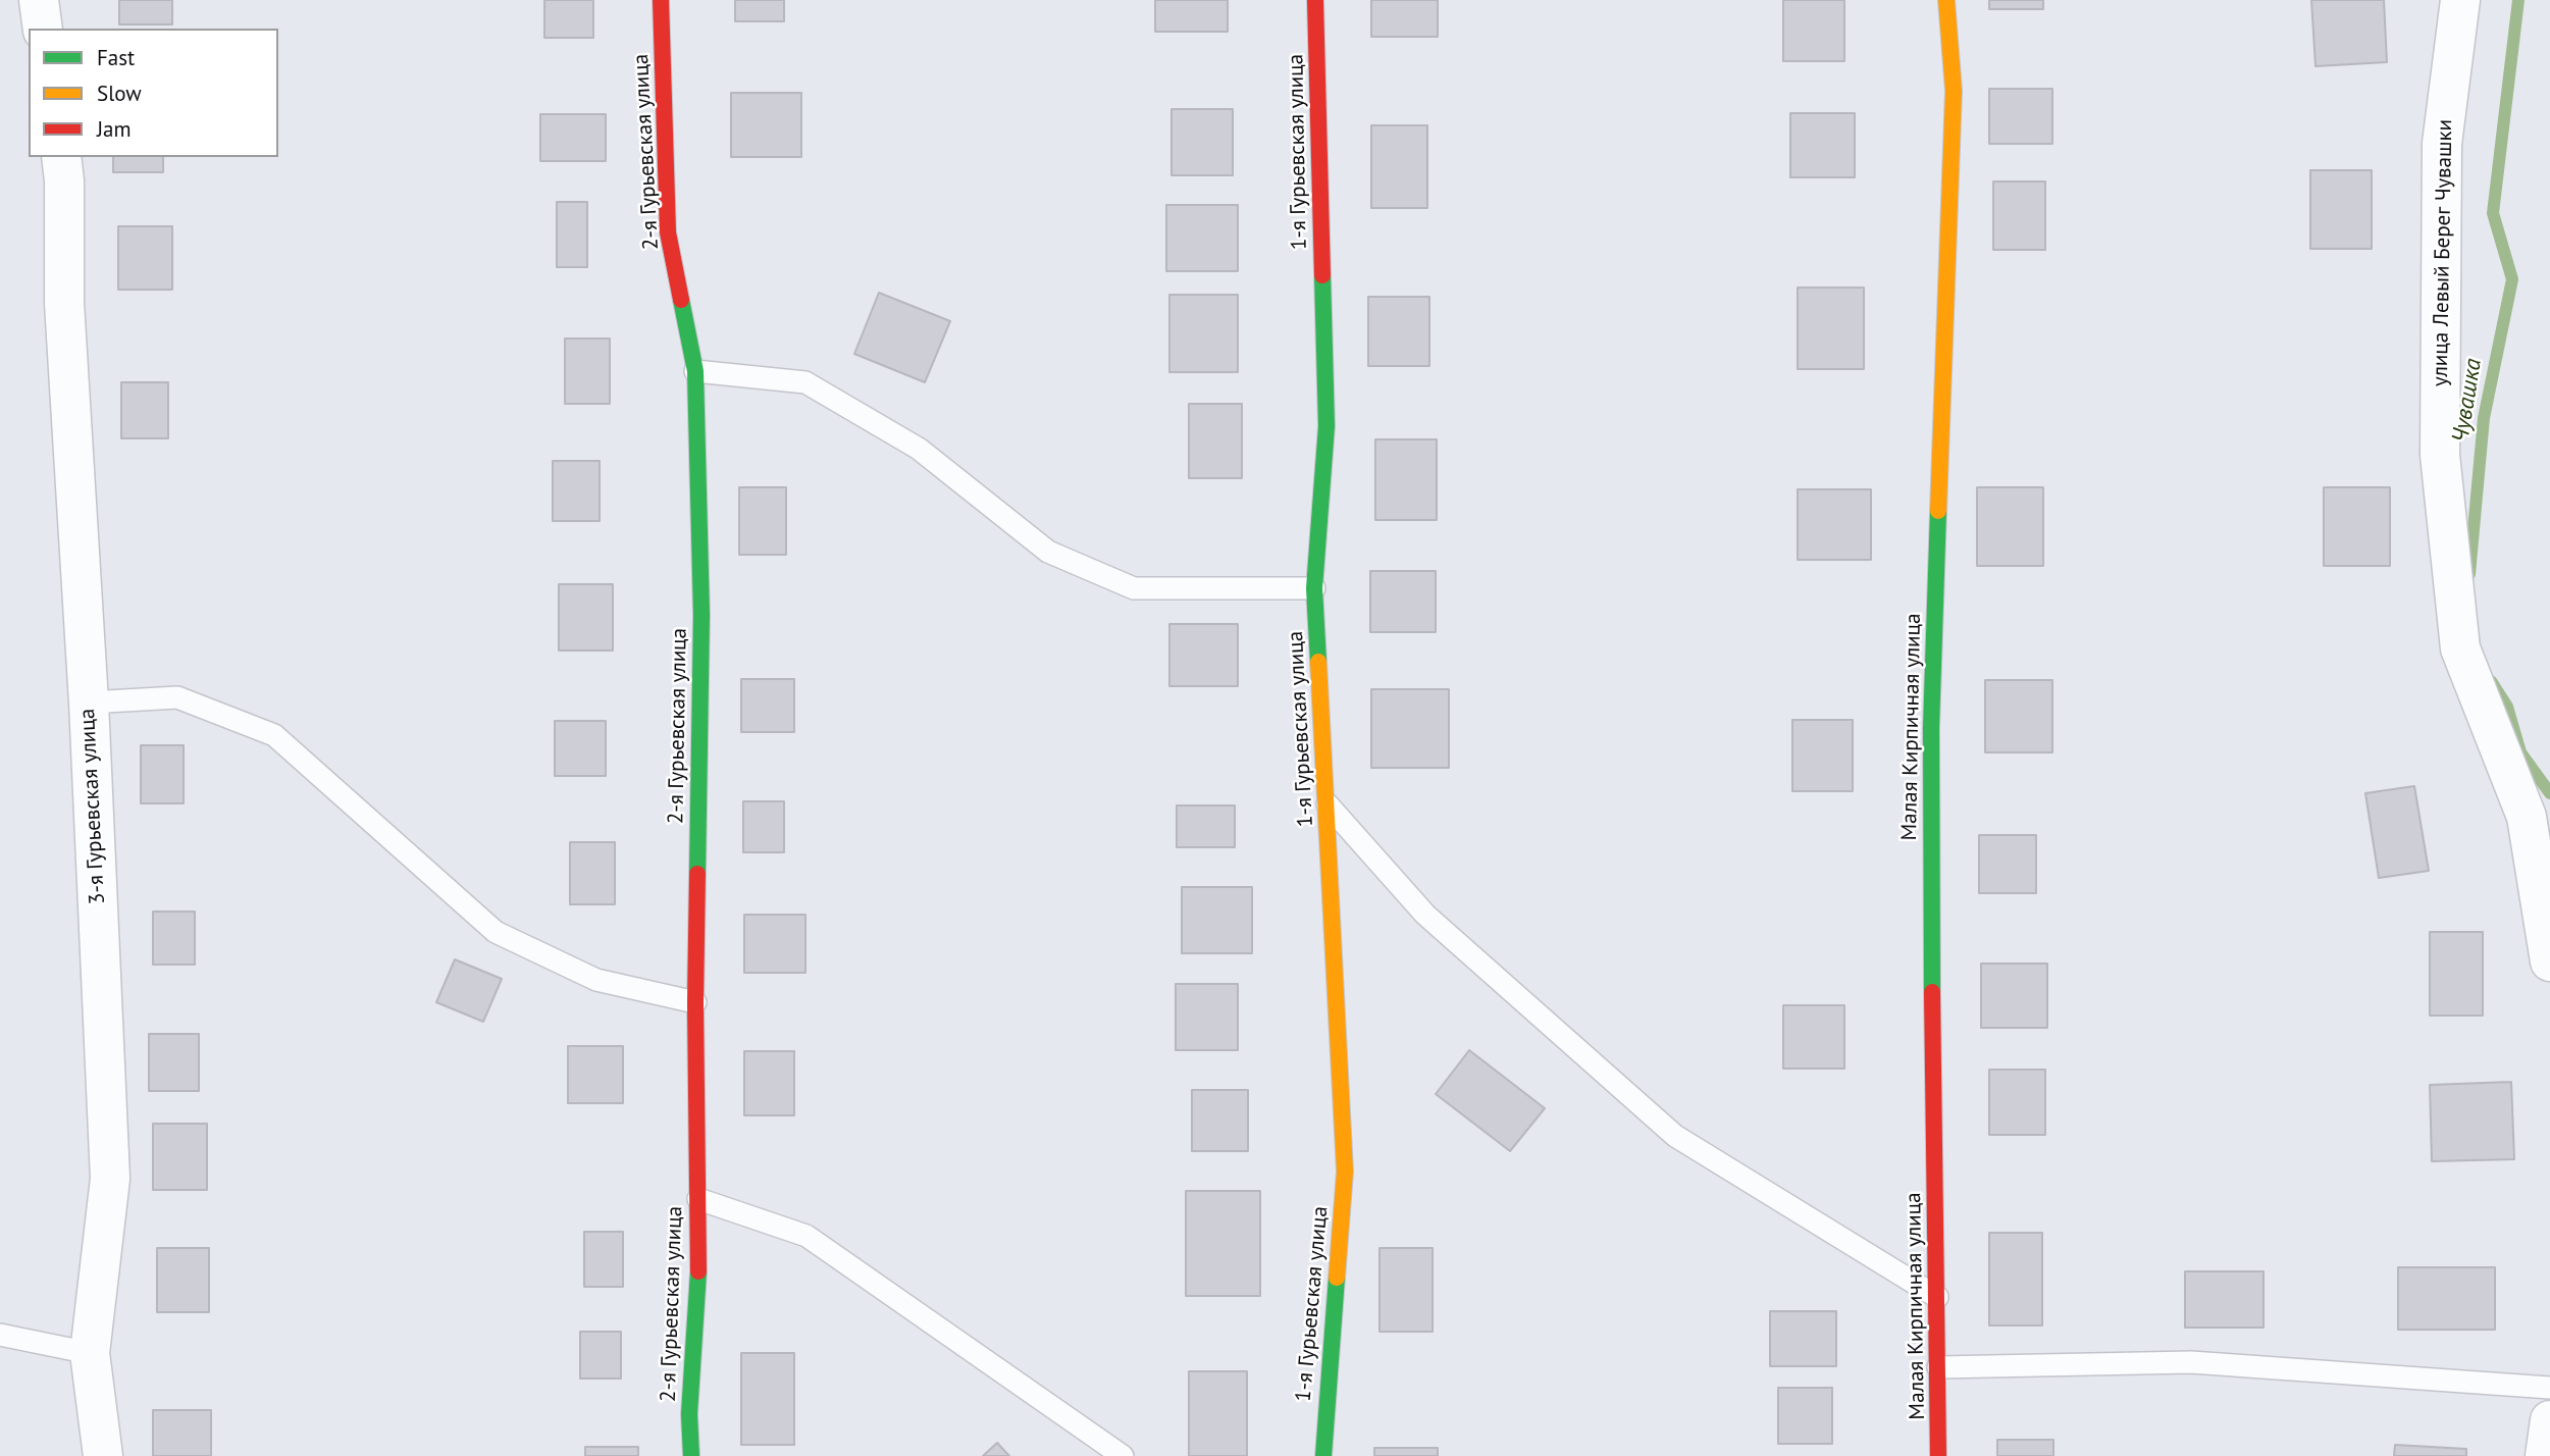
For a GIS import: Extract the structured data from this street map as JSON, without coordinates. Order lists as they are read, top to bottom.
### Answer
{
  "streets": {
    "street": [
      "2-я Гурьевская улица",
      "1-я Гурьевская улица",
      "улица Левый Берег Чувашки",
      "Малая Кирпичная улица",
      "3-я Гурьевская улица"
    ]
  },
  "water": ["Чувашка"],
  "legend": ["Fast", "Slow", "Jam"]
}
